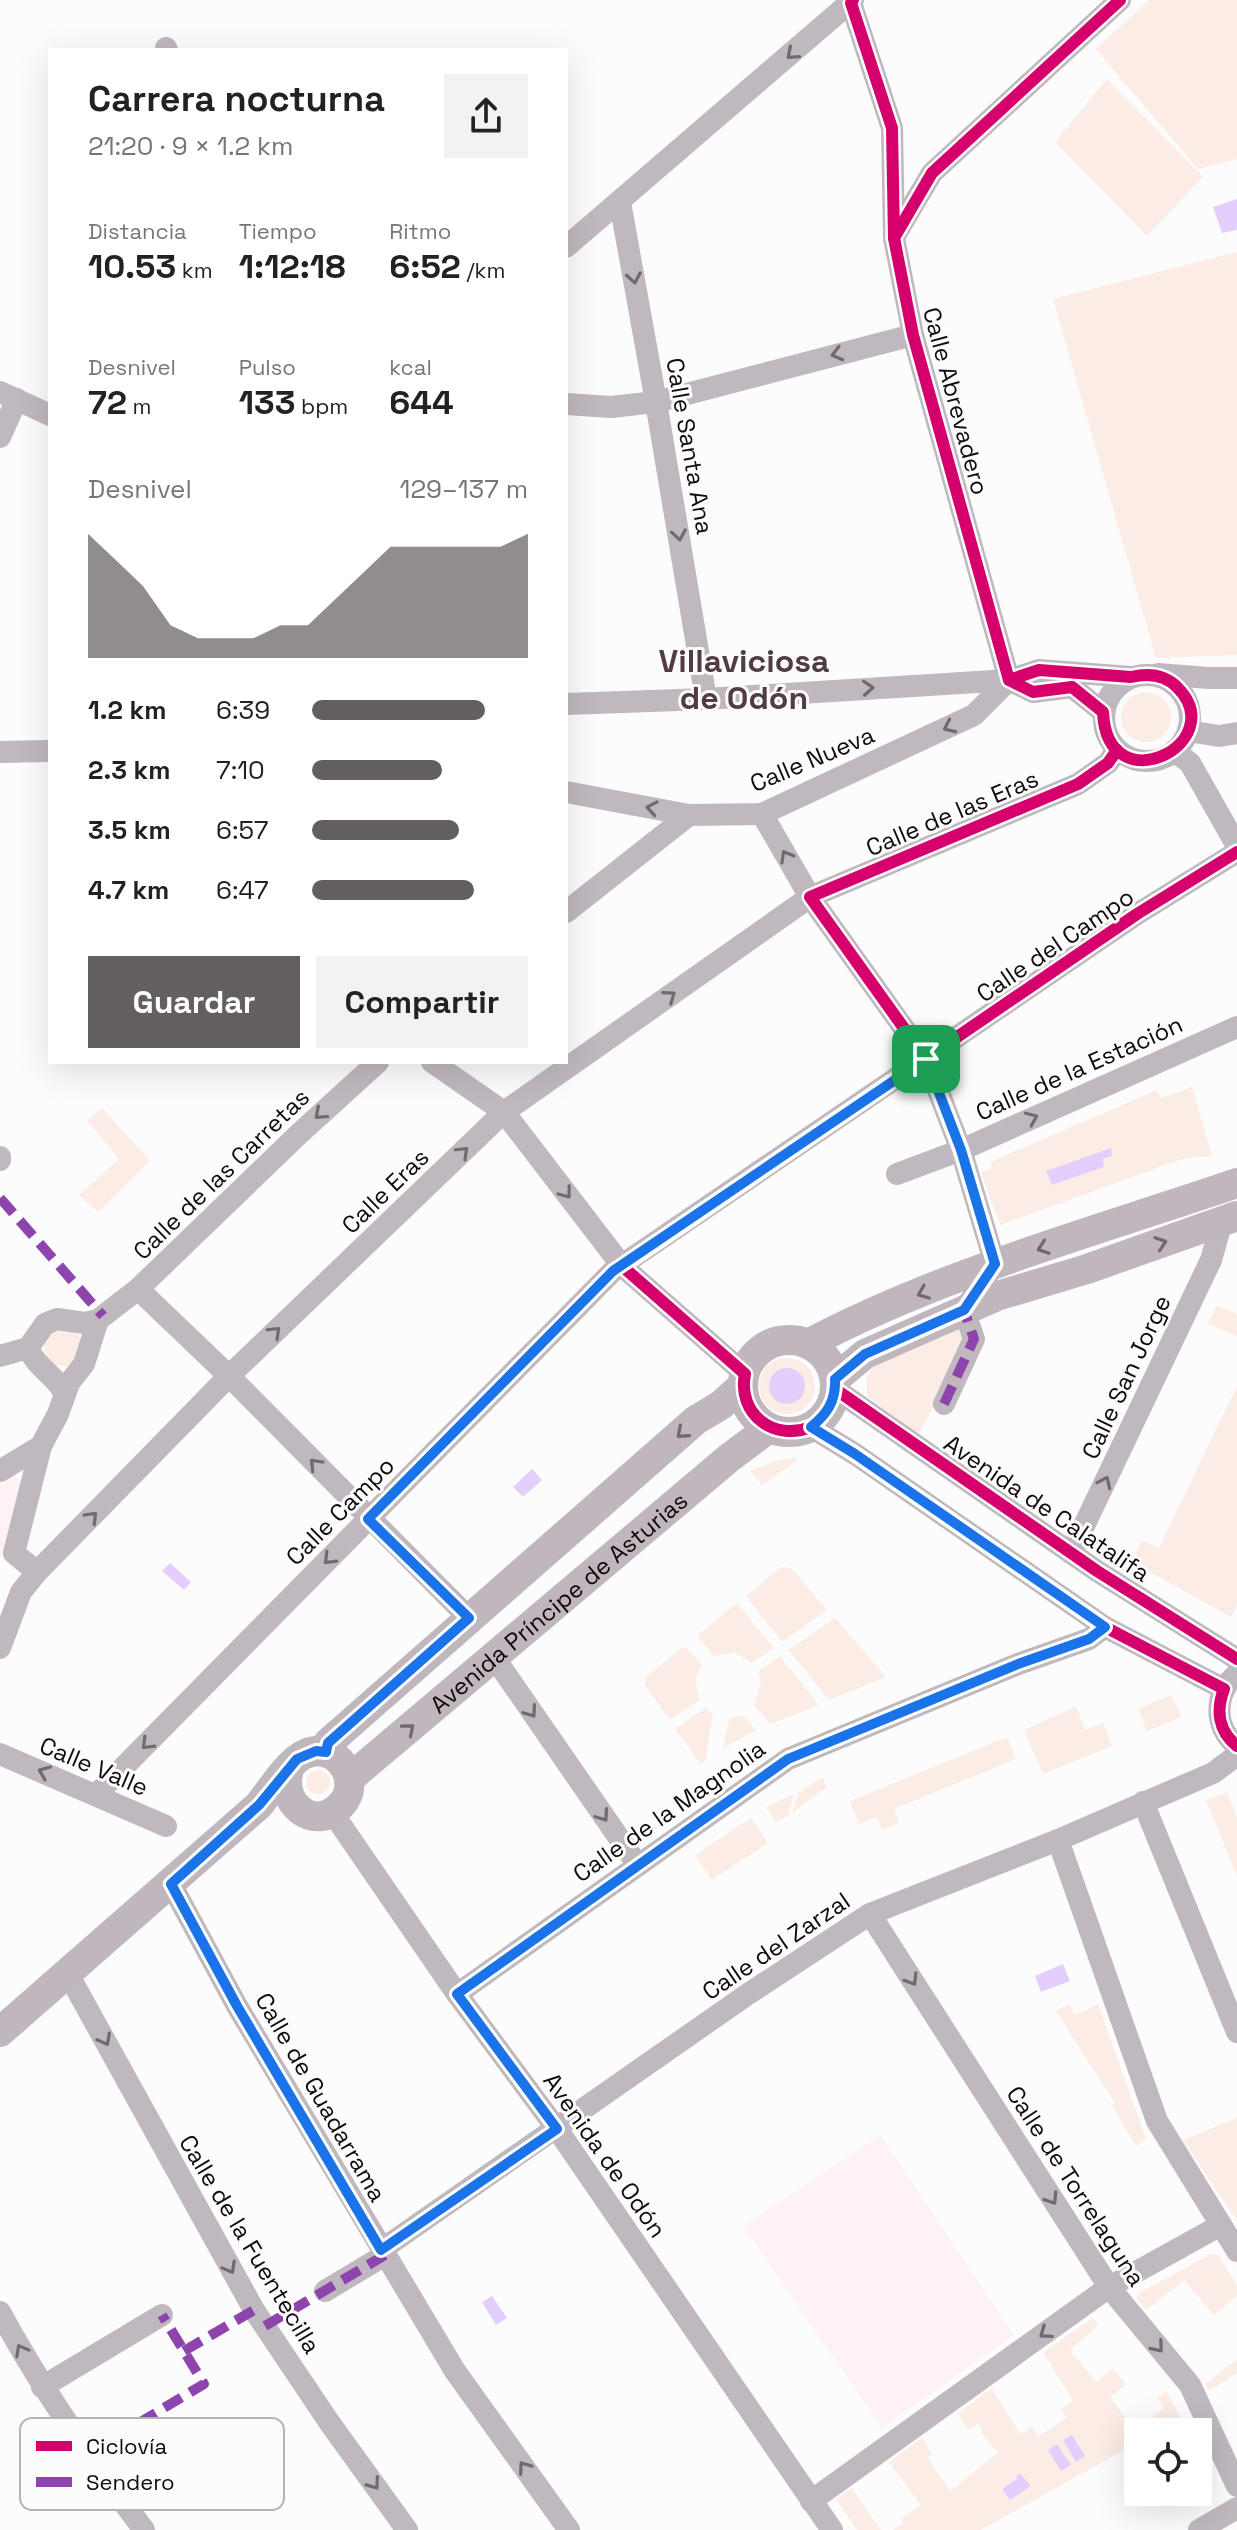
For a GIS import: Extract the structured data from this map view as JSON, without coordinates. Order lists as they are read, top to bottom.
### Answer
{
  "streets": {
    "street": [
      "Calle Abrevadero",
      "Calle Santa Ana",
      "Calle Nueva",
      "Calle de las Eras",
      "Calle del Campo",
      "Calle de la Estación",
      "Calle de las Carretas",
      "Calle Eras",
      "Calle San Jorge",
      "Avenida de Calatalifa",
      "Calle Campo",
      "Avenida Príncipe de Asturias",
      "Calle Valle",
      "Calle de la Magnolia",
      "Calle del Zarzal",
      "Calle de Guadarrama",
      "Avenida de Odón",
      "Calle de Torrelaguna",
      "Calle de la Fuentecilla"
    ]
  },
  "crossings": [
    ["Calle Abrevadero", "Calle Nueva"],
    ["Calle de las Eras", "Calle Eras"],
    ["Calle del Campo", "Calle Campo"],
    ["Calle San Jorge", "Avenida de Calatalifa"],
    ["Avenida de Calatalifa", "Avenida Príncipe de Asturias"],
    ["Calle Campo", "Calle Valle"],
    ["Avenida Príncipe de Asturias", "Avenida de Odón"],
    ["Calle de la Magnolia", "Avenida de Odón"],
    ["Calle del Zarzal", "Calle de Guadarrama"],
    ["Calle del Zarzal", "Avenida de Odón"],
    ["Calle del Zarzal", "Calle de Torrelaguna"]
  ],
  "one_way": [
    "Calle Santa Ana",
    "Calle de las Carretas",
    "Calle Valle",
    "Calle de Guadarrama",
    "Calle de la Fuentecilla"
  ],
  "districts": ["Villaviciosa de Odón"],
  "legend": ["Ciclovía", "Sendero"],
  "page": {
    "heading": ["Carrera nocturna", "21:20 · 9 × 1.2 km"],
    "stats": [
      ["Distancia", "10.53 km"],
      ["Tiempo", "1:12:18"],
      ["Ritmo", "6:52 /km"],
      ["Desnivel", "72 m"],
      ["Pulso", "133 bpm"],
      ["kcal", "644"]
    ],
    "chart": ["Desnivel", "129–137 m"],
    "list": [
      {
        "name": "1.2 km",
        "note": "6:39"
      },
      {
        "name": "2.3 km",
        "note": "7:10"
      },
      {
        "name": "3.5 km",
        "note": "6:57"
      },
      {
        "name": "4.7 km",
        "note": "6:47"
      }
    ],
    "buttons": ["Guardar", "Compartir"]
  }
}
